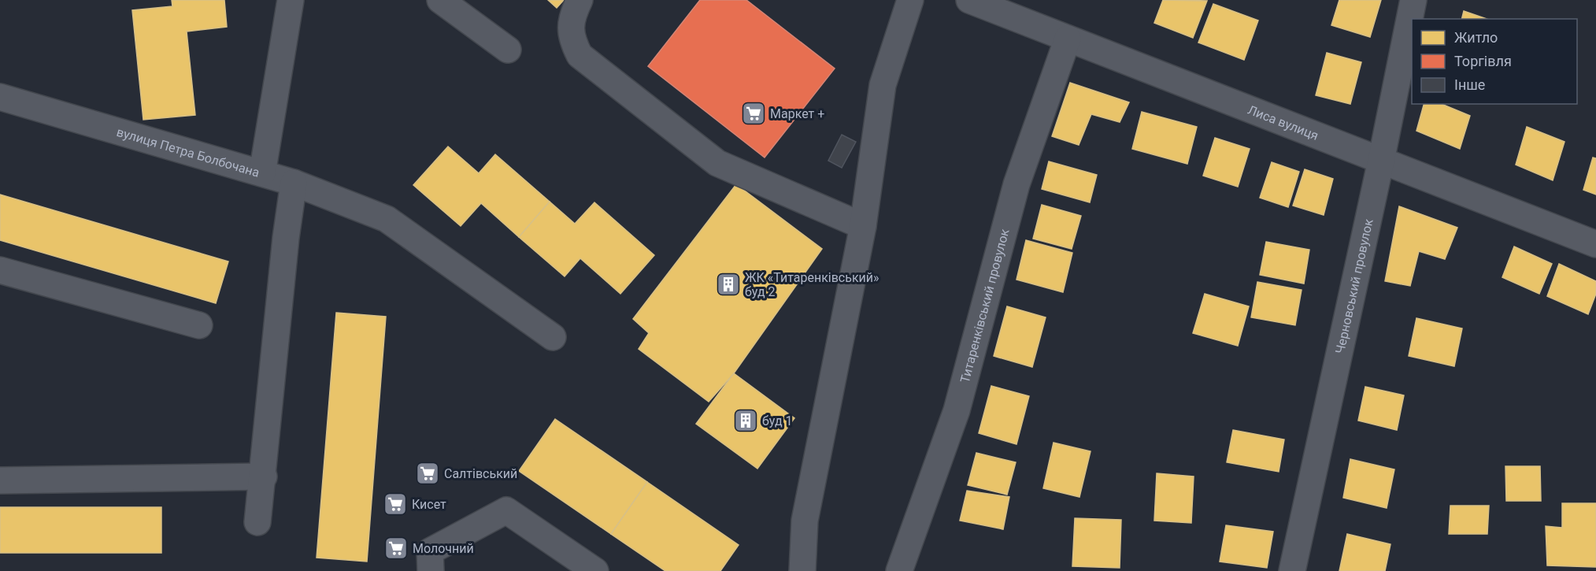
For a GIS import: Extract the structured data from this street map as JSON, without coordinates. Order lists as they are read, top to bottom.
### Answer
{
  "streets": {
    "street": [
      "Лиса вулиця",
      "вулиця Петра Болбочана",
      "Черновський провулок",
      "Титаренківський провулок"
    ]
  },
  "crossings": [
    ["Лиса вулиця", "Черновський провулок"],
    ["Лиса вулиця", "Титаренківський провулок"]
  ],
  "places": {
    "supermarket": [
      "Маркет +",
      "Салтівський",
      "Кисет",
      "Молочний"
    ],
    "building": ["ЖК «Титаренківський» буд 2", "буд 1"]
  },
  "legend": ["Житло", "Торгівля", "Інше"]
}
